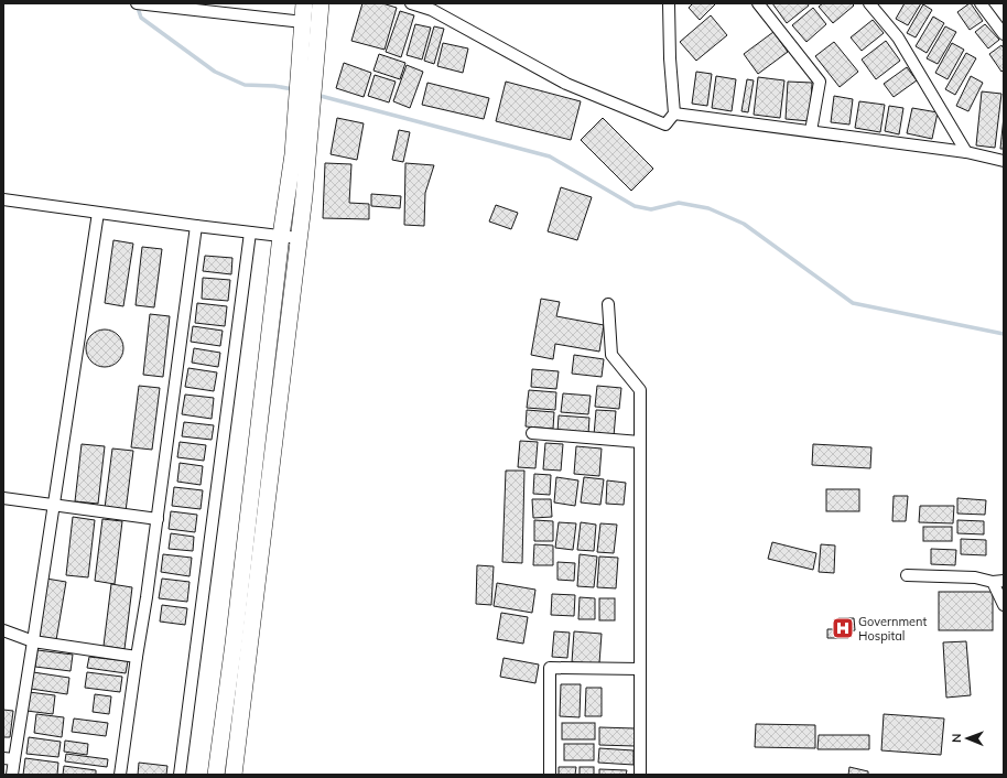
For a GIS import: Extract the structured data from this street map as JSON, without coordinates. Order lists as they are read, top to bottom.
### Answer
{
  "places": {
    "hospital": ["Government Hospital"]
  },
  "north": "left"
}
